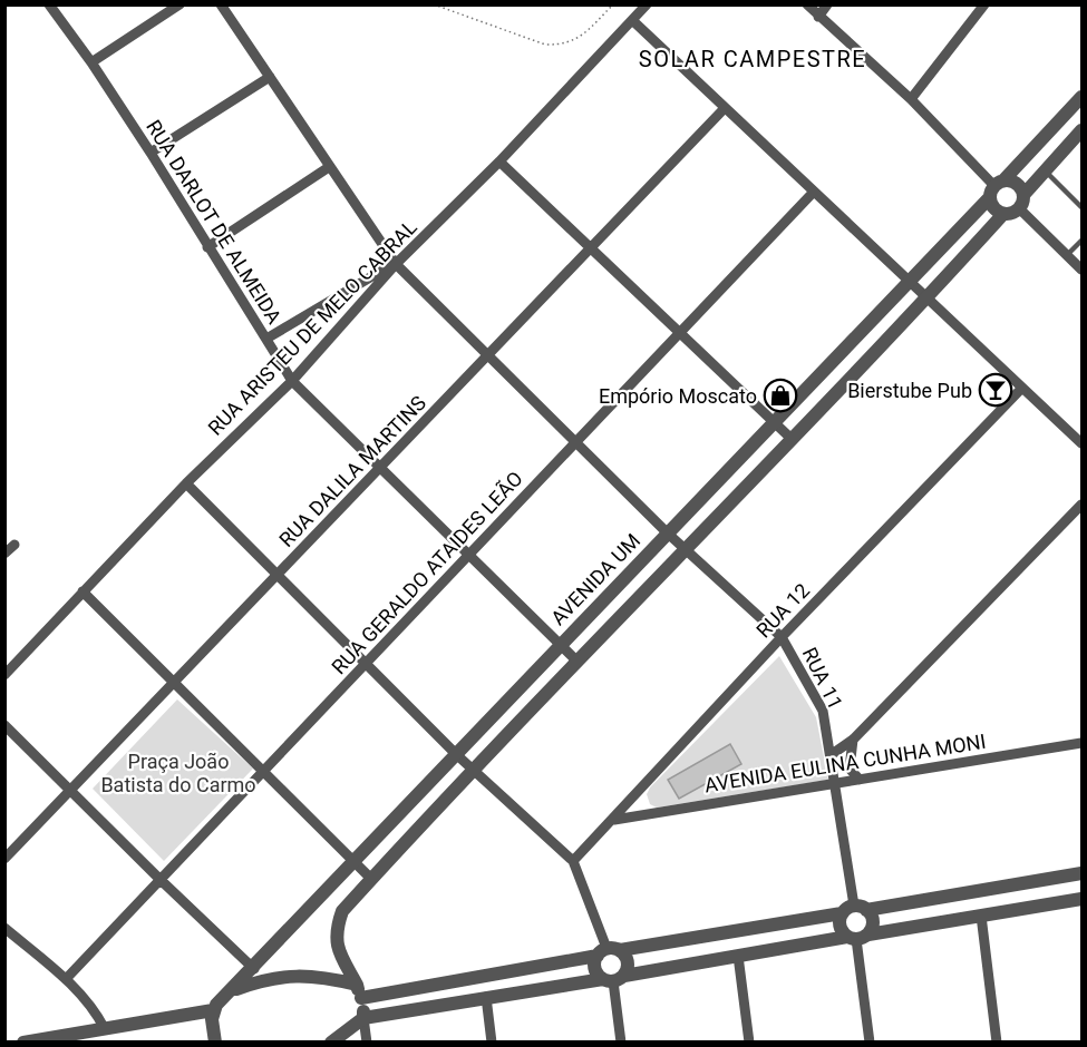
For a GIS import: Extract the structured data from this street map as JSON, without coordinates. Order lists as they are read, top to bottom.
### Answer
{
  "streets": {
    "street": [
      "RUA DARLOT DE ALMEIDA",
      "RUA ARISTEU DE MELO CABRAL",
      "RUA DALILA MARTINS",
      "RUA GERALDO ATAIDES LEÃO",
      "AVENIDA UM",
      "RUA 12",
      "RUA 11",
      "AVENIDA EULINA CUNHA MONI"
    ]
  },
  "crossings": [
    ["RUA DARLOT DE ALMEIDA", "RUA ARISTEU DE MELO CABRAL"],
    ["RUA DARLOT DE ALMEIDA", "RUA DALILA MARTINS"],
    ["RUA DARLOT DE ALMEIDA", "RUA GERALDO ATAIDES LEÃO"],
    ["RUA DARLOT DE ALMEIDA", "AVENIDA UM"],
    ["RUA ARISTEU DE MELO CABRAL", "RUA 11"],
    ["RUA DALILA MARTINS", "RUA 11"],
    ["RUA GERALDO ATAIDES LEÃO", "RUA 11"],
    ["AVENIDA UM", "RUA 11"],
    ["RUA 12", "RUA 11"],
    ["RUA 12", "AVENIDA EULINA CUNHA MONI"],
    ["RUA 11", "AVENIDA EULINA CUNHA MONI"]
  ],
  "districts": ["SOLAR CAMPESTRE"],
  "parks": ["Praça João Batista do Carmo"],
  "places": {
    "bar": ["Bierstube Pub"],
    "shop": ["Empório Moscato"]
  }
}
